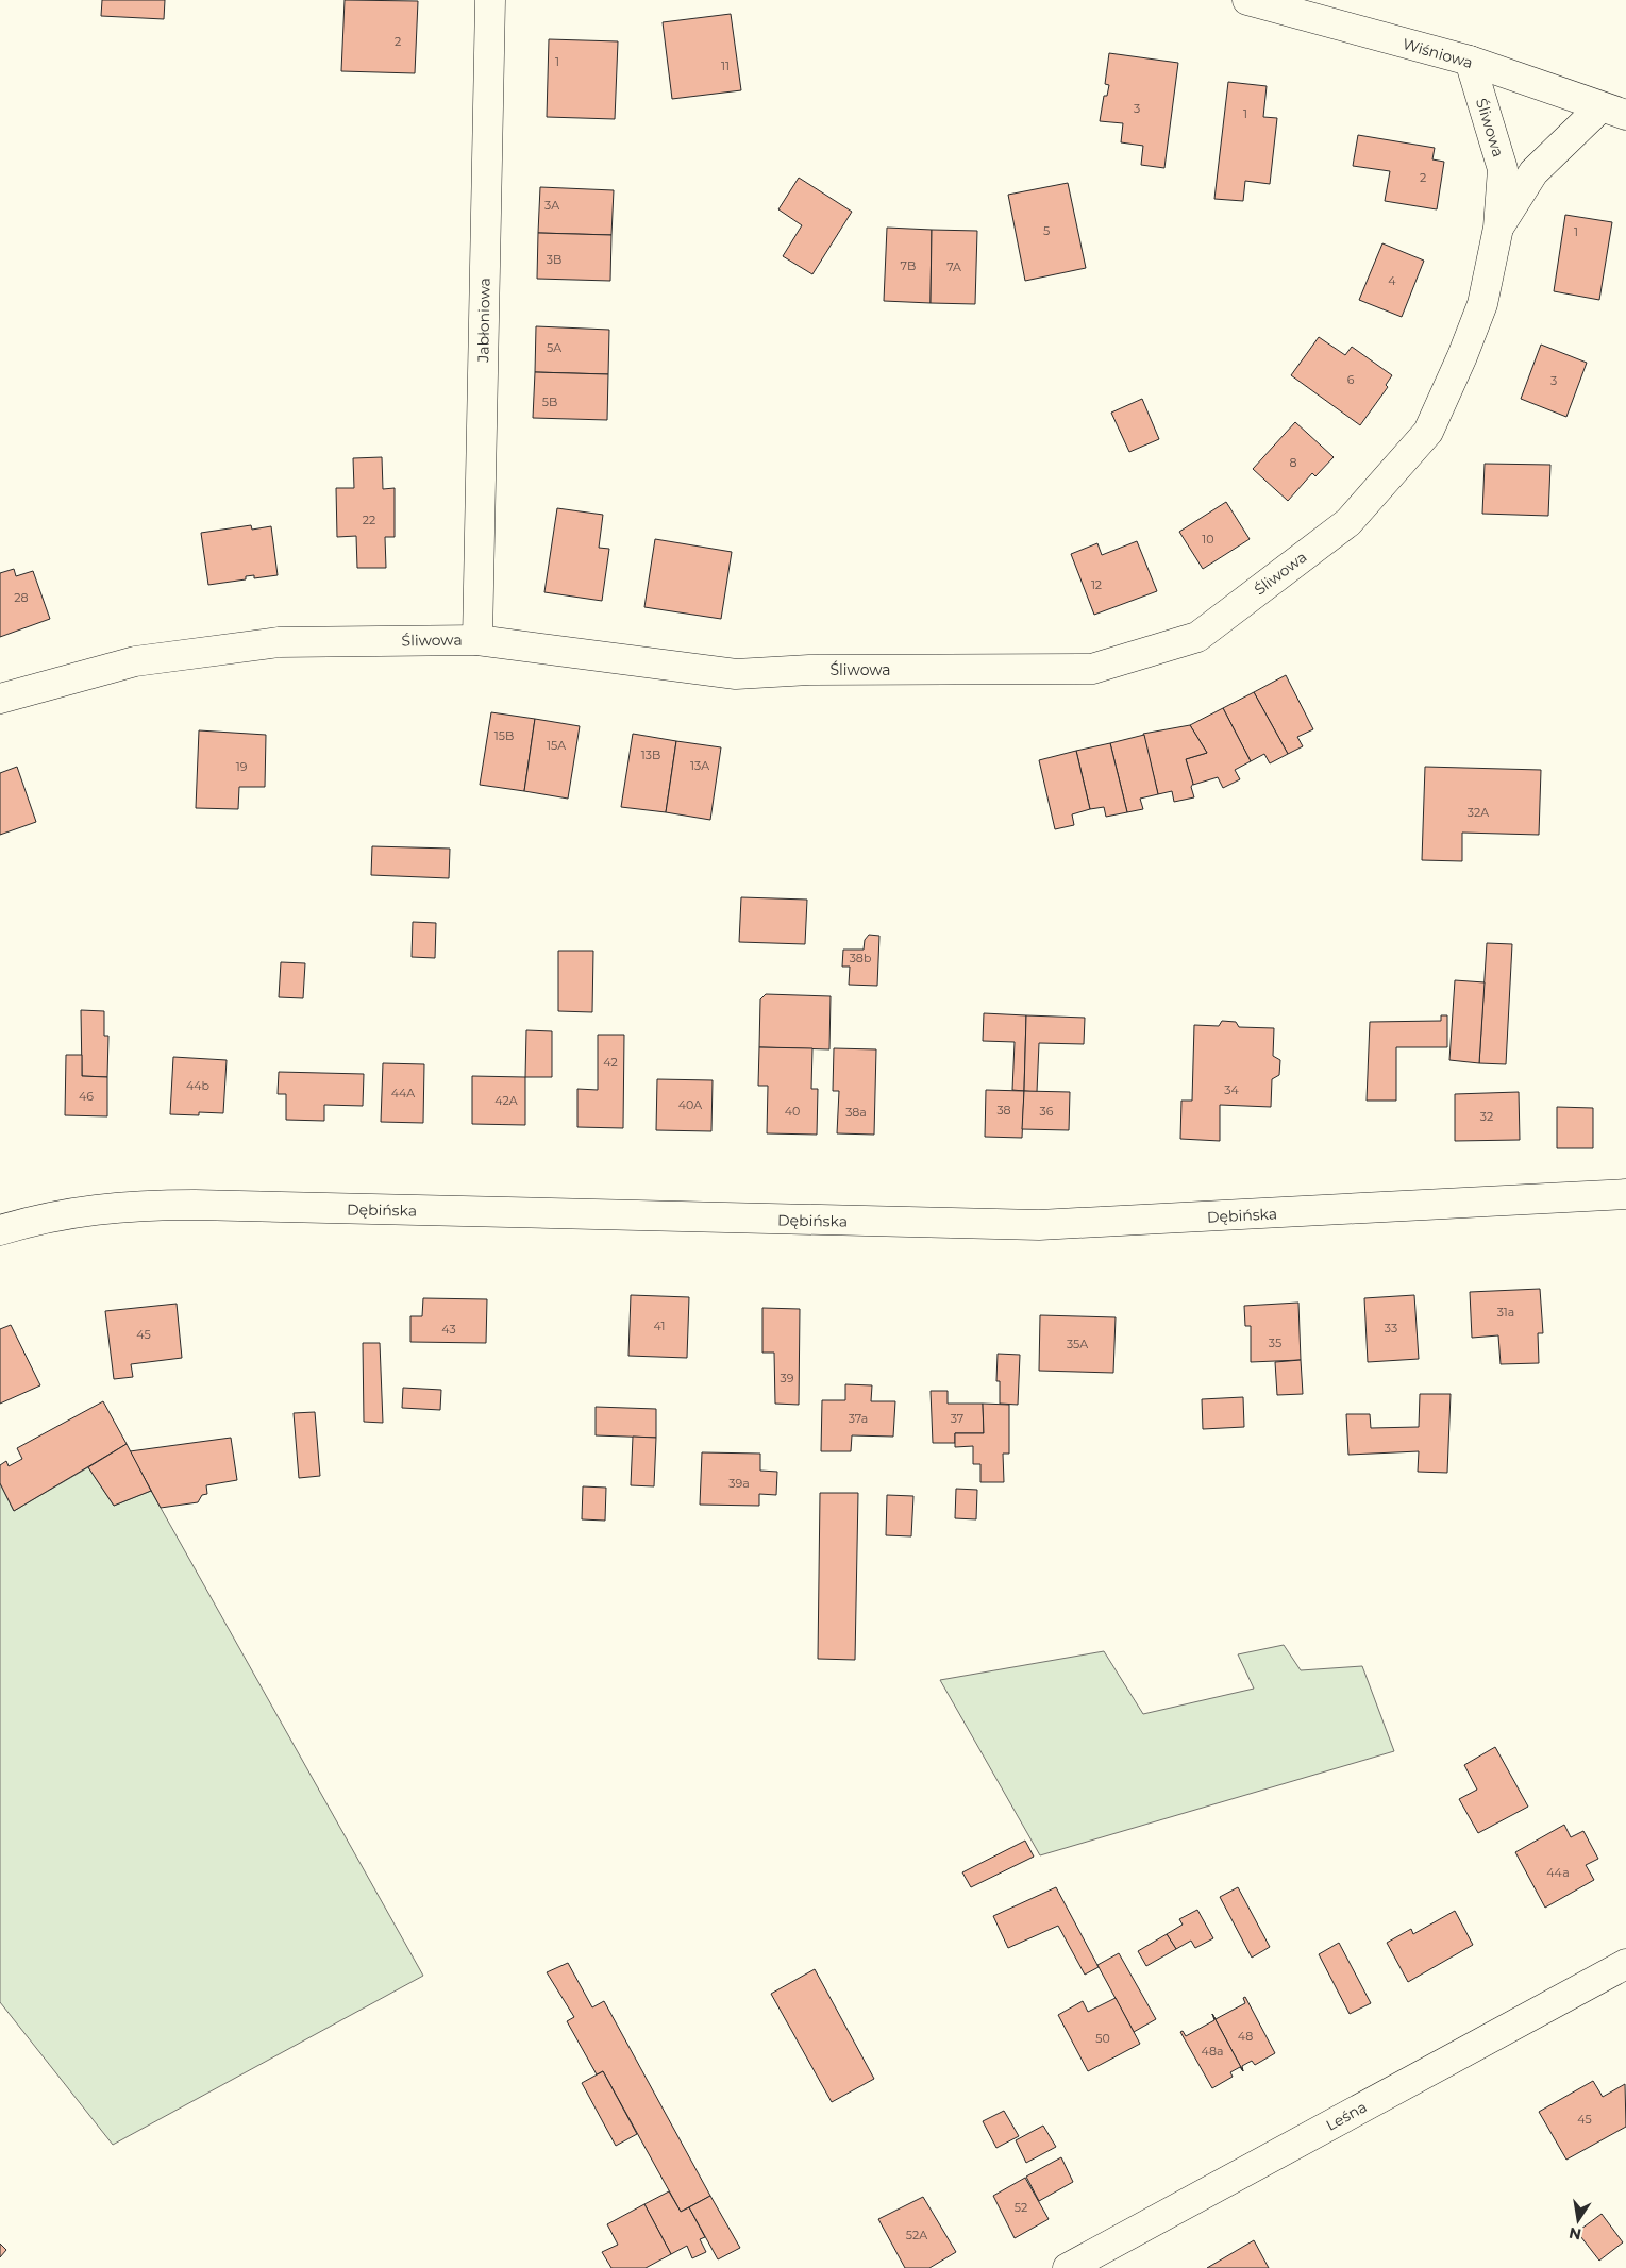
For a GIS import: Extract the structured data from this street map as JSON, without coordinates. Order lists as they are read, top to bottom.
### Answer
{
  "streets": {
    "street": [
      "Wiśniowa",
      "Śliwowa",
      "Jabłoniowa",
      "Dębińska",
      "Leśna"
    ]
  },
  "crossings": [
    ["Wiśniowa", "Śliwowa"],
    ["Śliwowa", "Jabłoniowa"]
  ],
  "house_numbers": [
    "2",
    "1",
    "11",
    "3",
    "1",
    "2",
    "3A",
    "5",
    "1",
    "3B",
    "7B",
    "7A",
    "4",
    "5A",
    "6",
    "3",
    "5B",
    "8",
    "22",
    "10",
    "12",
    "28",
    "15B",
    "15A",
    "13B",
    "13A",
    "19",
    "32A",
    "38b",
    "42",
    "44b",
    "34",
    "44A",
    "46",
    "42A",
    "40A",
    "38",
    "40",
    "36",
    "38a",
    "32",
    "31a",
    "41",
    "33",
    "43",
    "45",
    "35",
    "35A",
    "39",
    "37a",
    "37",
    "39a",
    "44a",
    "48",
    "50",
    "48a",
    "45",
    "52",
    "52A"
  ],
  "north": "bottom"
}
